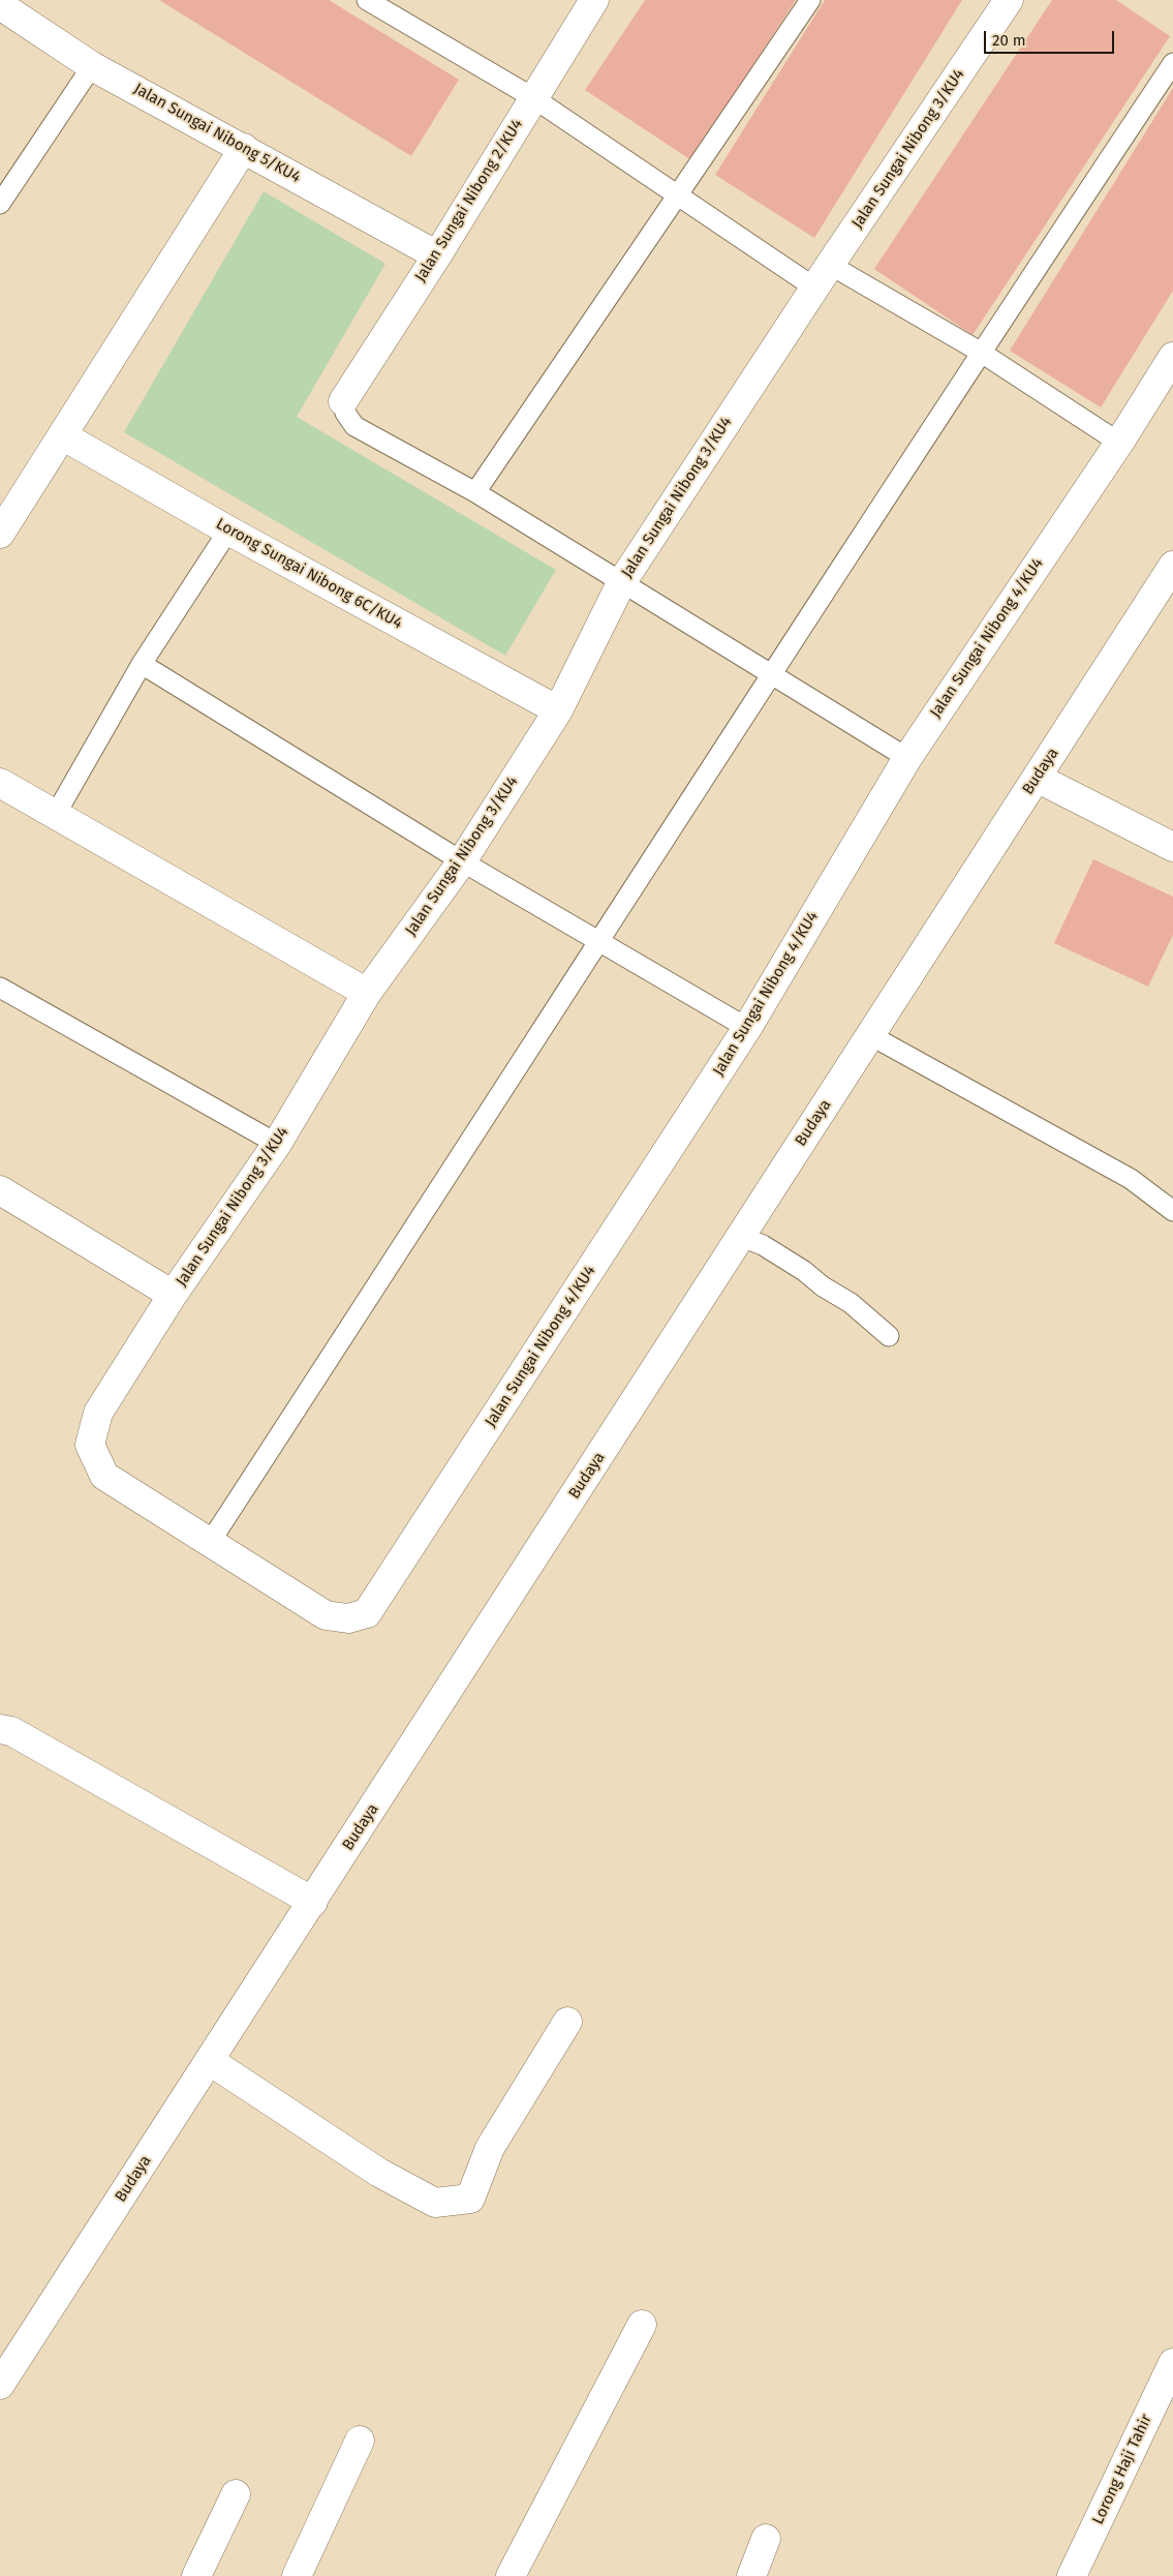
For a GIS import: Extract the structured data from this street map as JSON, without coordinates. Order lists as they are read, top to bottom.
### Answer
{
  "streets": {
    "street": [
      "Jalan Sungai Nibong 5/KU4",
      "Jalan Sungai Nibong 3/KU4",
      "Jalan Sungai Nibong 2/KU4",
      "Lorong Sungai Nibong 6C/KU4",
      "Jalan Sungai Nibong 4/KU4",
      "Budaya",
      "Lorong Haji Tahir"
    ]
  },
  "crossings": [
    ["Jalan Sungai Nibong 5/KU4", "Jalan Sungai Nibong 2/KU4"],
    ["Jalan Sungai Nibong 3/KU4", "Lorong Sungai Nibong 6C/KU4"],
    ["Jalan Sungai Nibong 3/KU4", "Jalan Sungai Nibong 4/KU4"]
  ],
  "scale_bar": "20 m"
}
